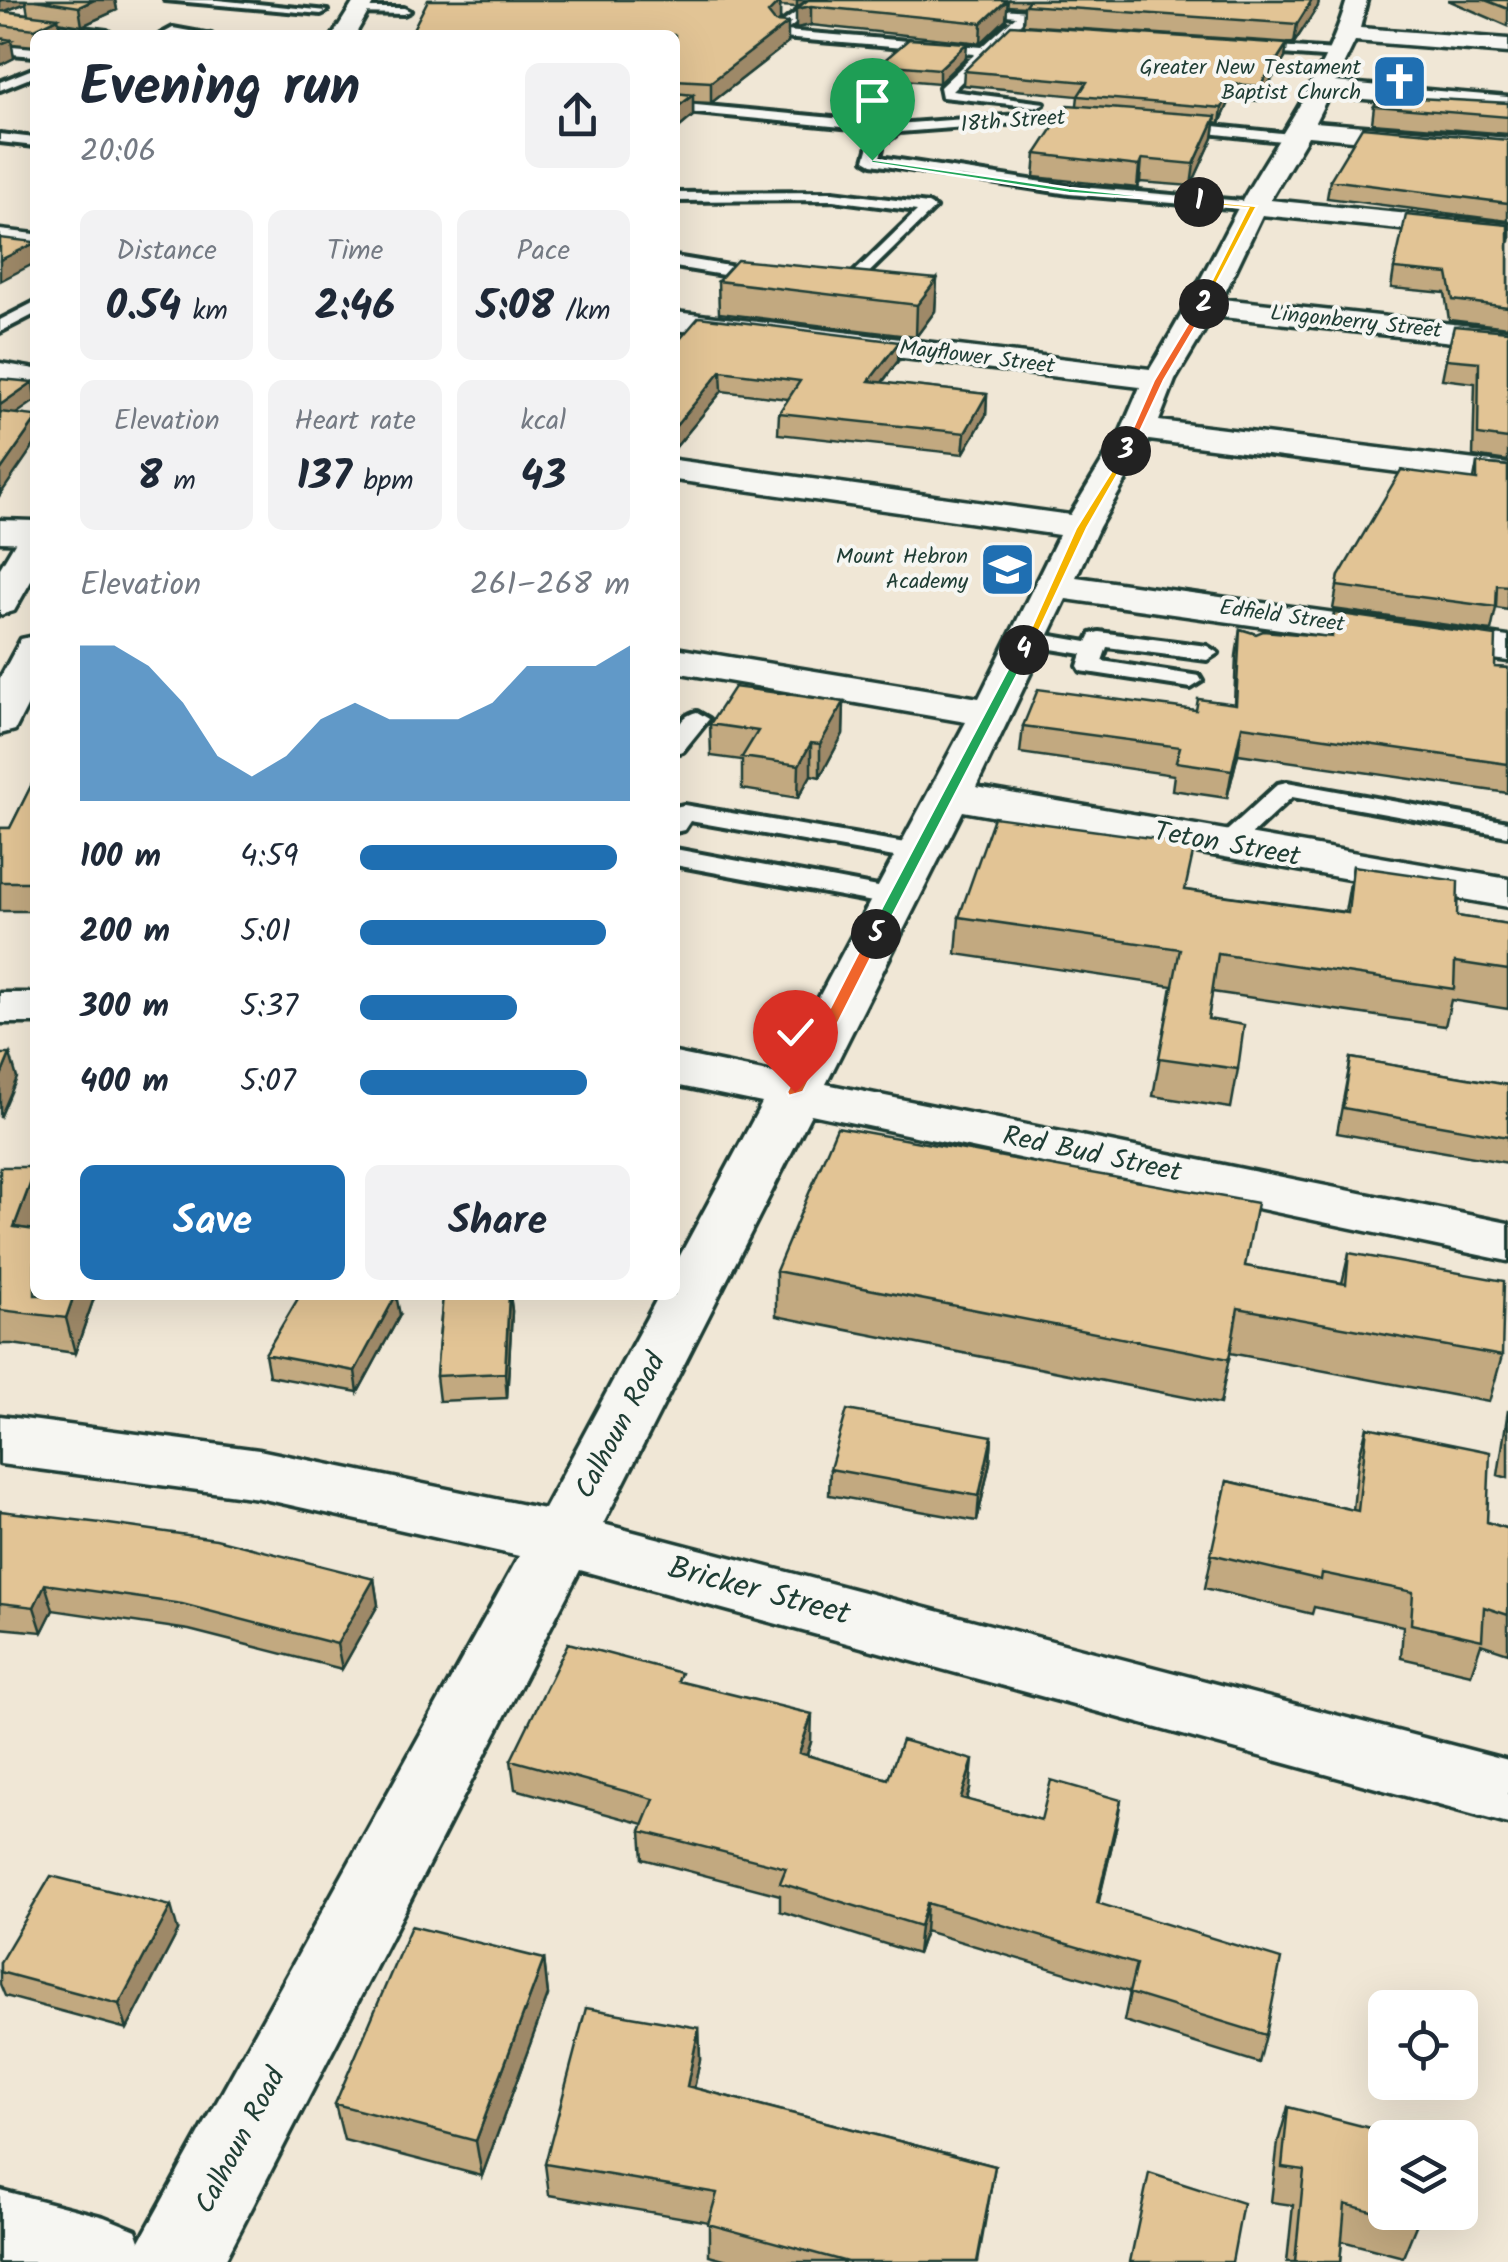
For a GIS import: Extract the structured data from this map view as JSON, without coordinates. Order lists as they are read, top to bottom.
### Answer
{
  "streets": {
    "street": [
      "Lingonberry Street",
      "Mayflower Street",
      "Edfield Street",
      "Teton Street",
      "Red Bud Street",
      "Calhoun Road",
      "Bricker Street"
    ],
    "lane": ["18th Street"]
  },
  "crossings": [
    ["Lingonberry Street", "Calhoun Road"],
    ["Mayflower Street", "Calhoun Road"],
    ["Edfield Street", "Calhoun Road"],
    ["Teton Street", "Calhoun Road"],
    ["Red Bud Street", "Calhoun Road"],
    ["Calhoun Road", "Bricker Street"]
  ],
  "places": {
    "church": ["Greater New Testament Baptist Church"],
    "school or university": ["Mount Hebron Academy"]
  },
  "page": {
    "heading": ["Evening run", "20:06"],
    "pins": [
      "1",
      "2",
      "3",
      "4",
      "5"
    ],
    "stats": [
      ["Distance", "0.54 km"],
      ["Time", "2:46"],
      ["Pace", "5:08 /km"],
      ["Elevation", "8 m"],
      ["Heart rate", "137 bpm"],
      ["kcal", "43"]
    ],
    "chart": ["Elevation", "261–268 m"],
    "list": [
      {
        "name": "100 m",
        "note": "4:59"
      },
      {
        "name": "200 m",
        "note": "5:01"
      },
      {
        "name": "300 m",
        "note": "5:37"
      },
      {
        "name": "400 m",
        "note": "5:07"
      }
    ],
    "buttons": ["Save", "Share"]
  }
}
